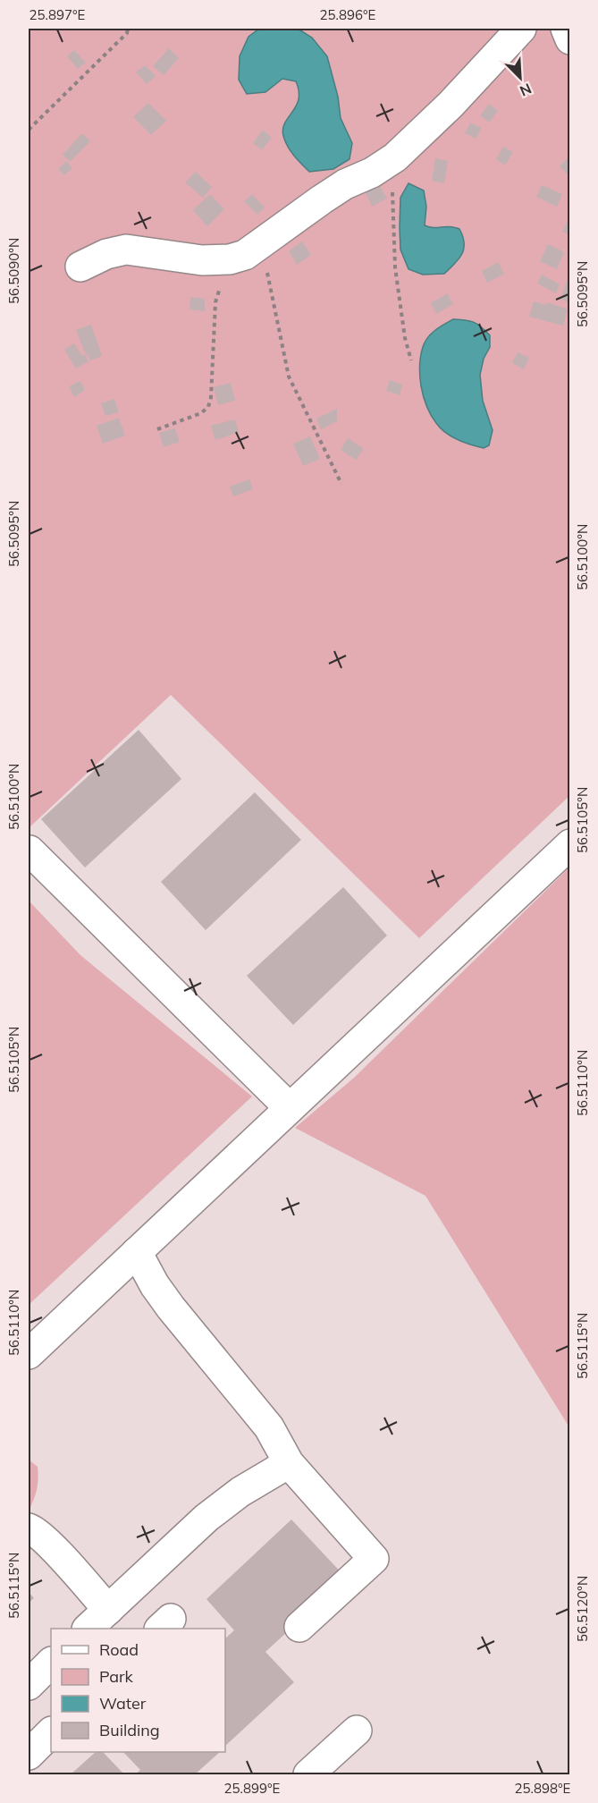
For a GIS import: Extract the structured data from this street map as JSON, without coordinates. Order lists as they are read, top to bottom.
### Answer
{
  "legend": [
    "Road",
    "Park",
    "Water",
    "Building"
  ],
  "north": "bottom right",
  "coordinates": [
    "25.897°E",
    "25.896°E",
    "56.5090°N",
    "56.5095°N",
    "56.5100°N",
    "56.5105°N",
    "56.5110°N",
    "56.5115°N",
    "56.5120°N",
    "25.899°E",
    "25.898°E"
  ]
}
